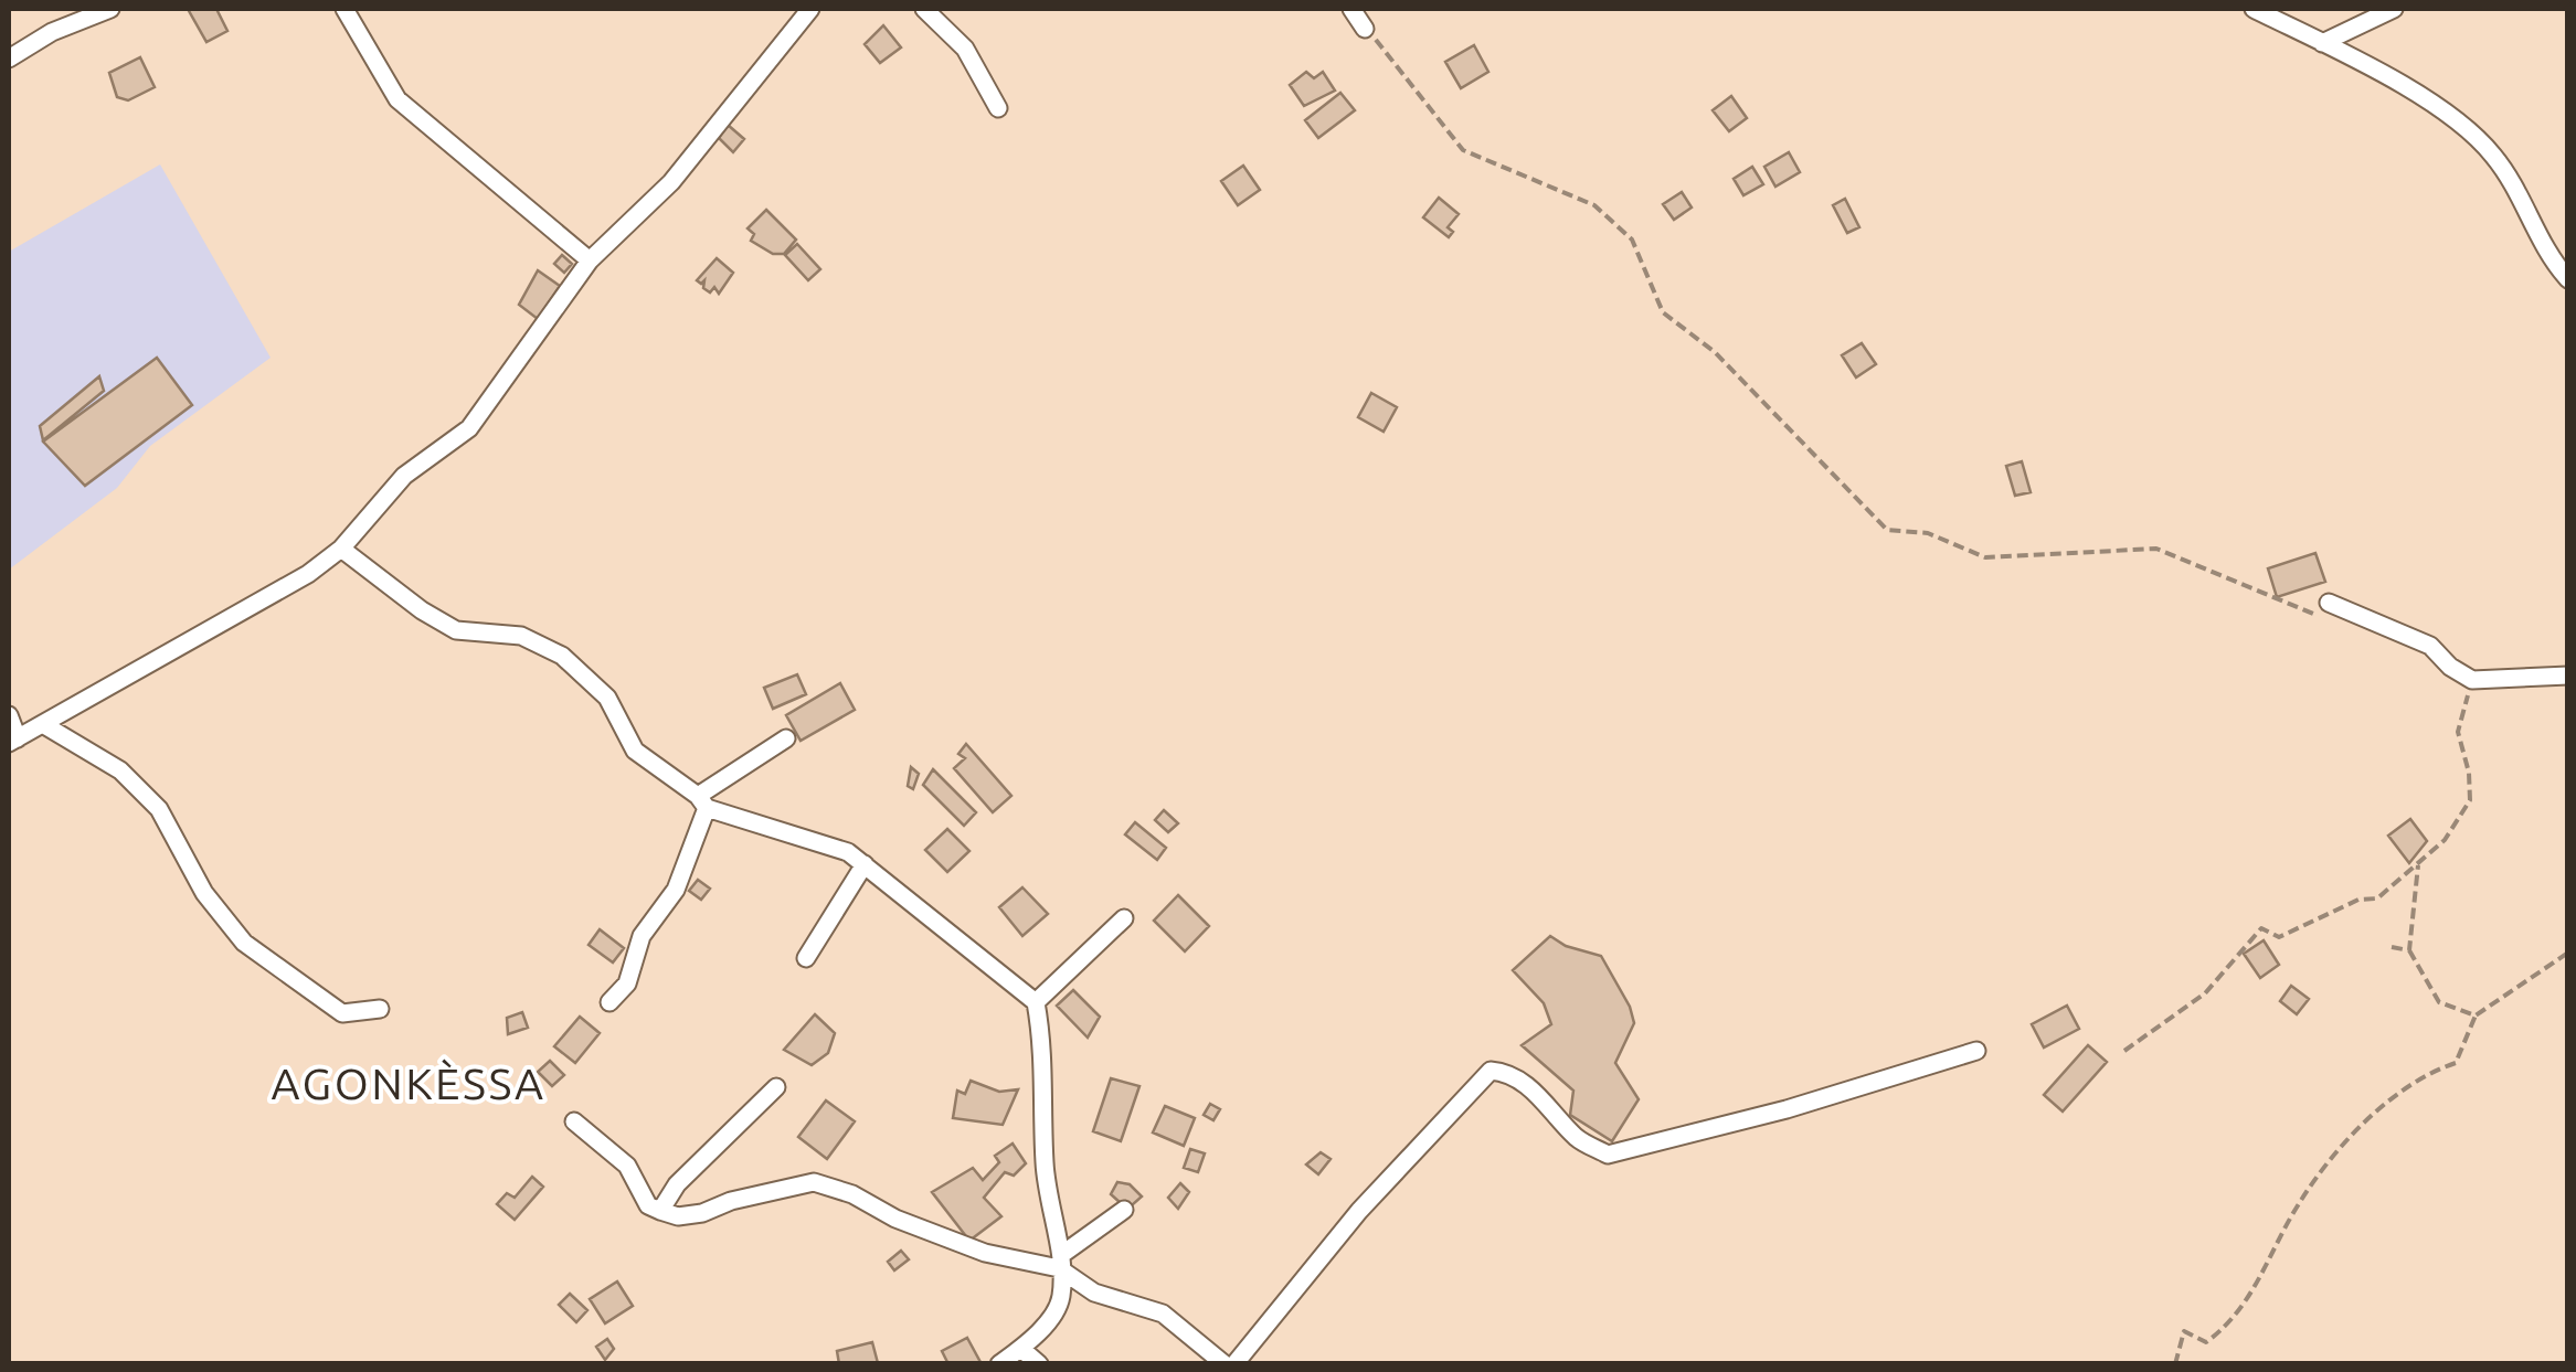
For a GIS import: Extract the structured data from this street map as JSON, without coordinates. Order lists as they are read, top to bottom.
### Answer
{
  "districts": ["AGONKÈSSA"]
}
